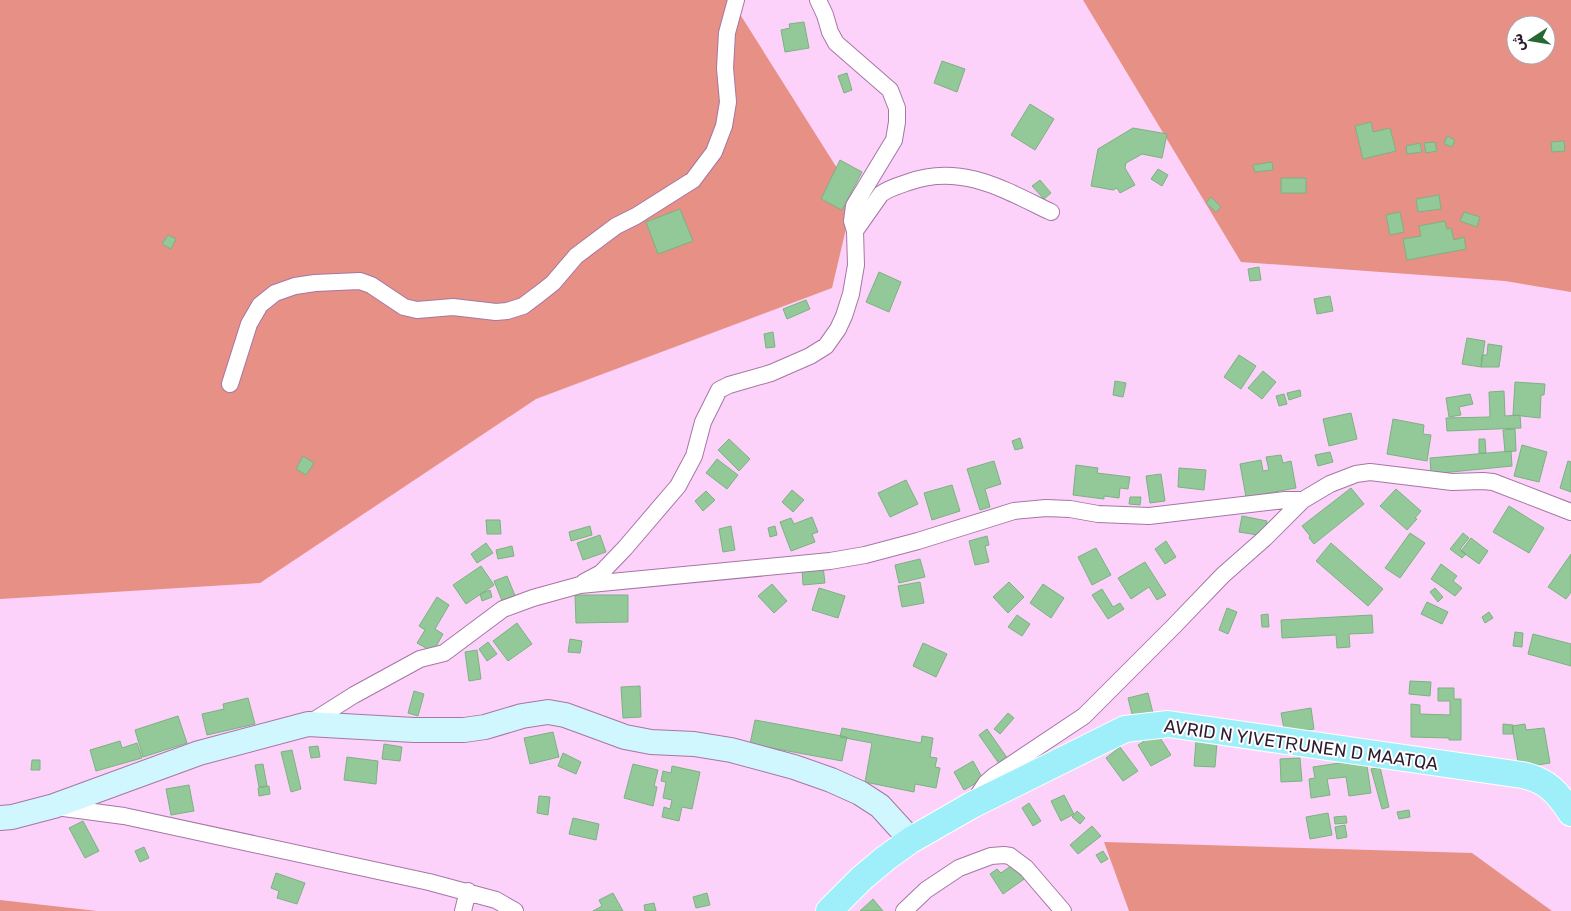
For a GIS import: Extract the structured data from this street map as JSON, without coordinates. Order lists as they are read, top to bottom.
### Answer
{
  "streets": {
    "main road": ["AVRID N YIVETṚUNEN D MAATQA"]
  },
  "north": "left"
}
